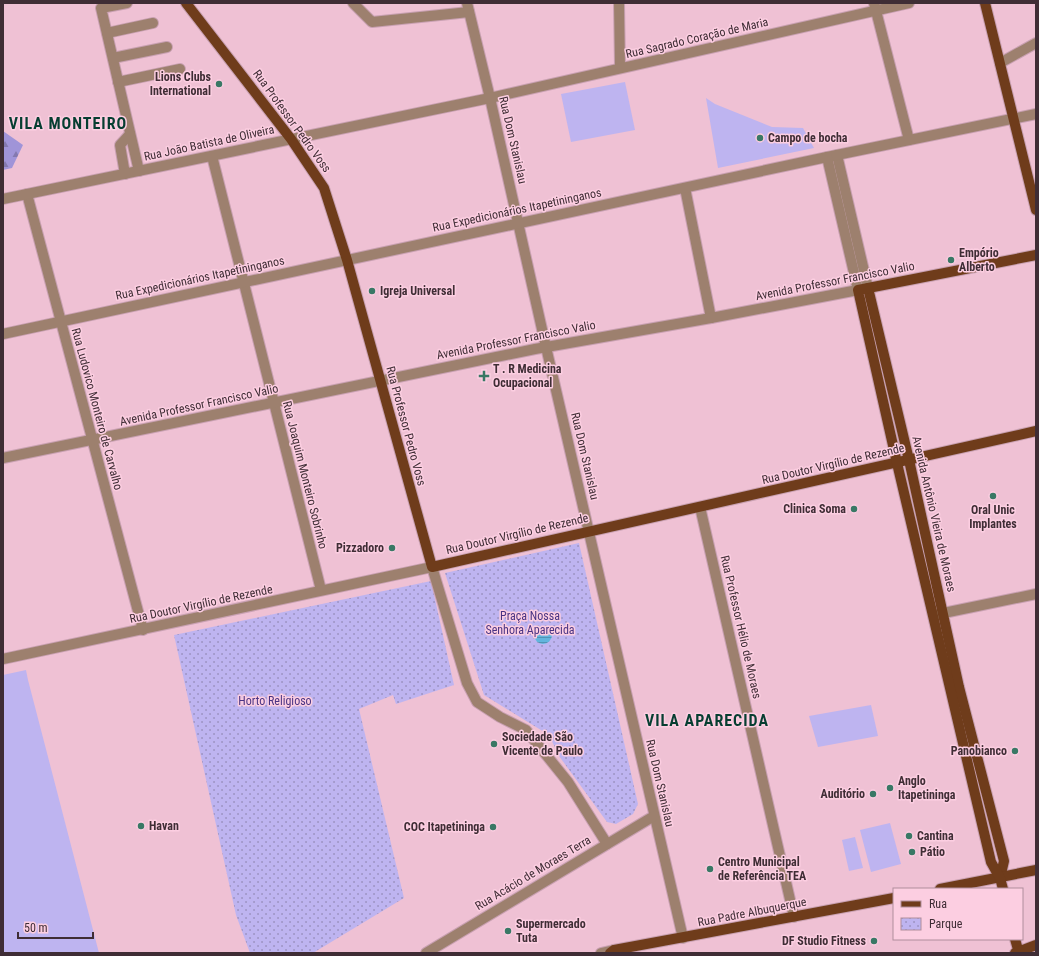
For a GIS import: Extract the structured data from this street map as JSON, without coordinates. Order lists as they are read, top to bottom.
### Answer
{
  "streets": {
    "main road": [
      "Rua Professor Pedro Voss",
      "Avenida Professor Francisco Valio",
      "Rua Doutor Virgílio de Rezende",
      "Avenida Antônio Vieira de Moraes",
      "Rua Padre Albuquerque"
    ],
    "street": [
      "Rua Sagrado Coração de Maria",
      "Rua Dom Stanislau",
      "Rua João Batista de Oliveira",
      "Rua Expedicionários Itapetininganos",
      "Rua Ludovico Monteiro de Carvalho",
      "Rua Joaquim Monteiro Sobrinho",
      "Rua Professor Hélio de Moraes",
      "Rua Acácio de Moraes Terra"
    ]
  },
  "crossings": [
    ["Rua Sagrado Coração de Maria", "Rua Dom Stanislau"],
    ["Rua Sagrado Coração de Maria", "Rua João Batista de Oliveira"],
    ["Rua Professor Pedro Voss", "Rua João Batista de Oliveira"],
    ["Rua Professor Pedro Voss", "Rua Expedicionários Itapetininganos"],
    ["Rua Professor Pedro Voss", "Avenida Professor Francisco Valio"],
    ["Rua Professor Pedro Voss", "Rua Doutor Virgílio de Rezende"],
    ["Rua Professor Pedro Voss", "Rua Acácio de Moraes Terra"],
    ["Rua Dom Stanislau", "Rua João Batista de Oliveira"],
    ["Rua Dom Stanislau", "Rua Expedicionários Itapetininganos"],
    ["Rua Dom Stanislau", "Avenida Professor Francisco Valio"],
    ["Rua Dom Stanislau", "Rua Doutor Virgílio de Rezende"],
    ["Rua Dom Stanislau", "Rua Acácio de Moraes Terra"],
    ["Rua Dom Stanislau", "Rua Padre Albuquerque"],
    ["Rua João Batista de Oliveira", "Rua Ludovico Monteiro de Carvalho"],
    ["Rua João Batista de Oliveira", "Rua Joaquim Monteiro Sobrinho"],
    ["Rua Expedicionários Itapetininganos", "Rua Ludovico Monteiro de Carvalho"],
    ["Rua Expedicionários Itapetininganos", "Rua Joaquim Monteiro Sobrinho"],
    ["Rua Expedicionários Itapetininganos", "Avenida Antônio Vieira de Moraes"],
    ["Avenida Professor Francisco Valio", "Rua Ludovico Monteiro de Carvalho"],
    ["Avenida Professor Francisco Valio", "Rua Joaquim Monteiro Sobrinho"],
    ["Avenida Professor Francisco Valio", "Avenida Antônio Vieira de Moraes"],
    ["Rua Ludovico Monteiro de Carvalho", "Rua Doutor Virgílio de Rezende"],
    ["Rua Doutor Virgílio de Rezende", "Rua Joaquim Monteiro Sobrinho"],
    ["Rua Doutor Virgílio de Rezende", "Avenida Antônio Vieira de Moraes"],
    ["Rua Doutor Virgílio de Rezende", "Rua Professor Hélio de Moraes"],
    ["Rua Professor Hélio de Moraes", "Rua Padre Albuquerque"]
  ],
  "districts": ["VILA MONTEIRO", "VILA APARECIDA"],
  "parks": ["Praça Nossa Senhora Aparecida", "Horto Religioso"],
  "places": {
    "other": [
      "Lions Clubs International",
      "Campo de bocha",
      "Empório Alberto",
      "Igreja Universal",
      "Oral Unic Implantes",
      "Clinica Soma",
      "Pizzadoro",
      "Sociedade São Vicente de Paulo",
      "Panobianco",
      "Anglo Itapetininga",
      "Auditório",
      "Havan",
      "COC Itapetininga",
      "Cantina",
      "Pátio",
      "Centro Municipal de Referência TEA",
      "Supermercado Tuta",
      "DF Studio Fitness"
    ],
    "health": ["T . R Medicina Ocupacional"]
  },
  "legend": ["Rua", "Parque"],
  "scale_bar": "50 m"
}
